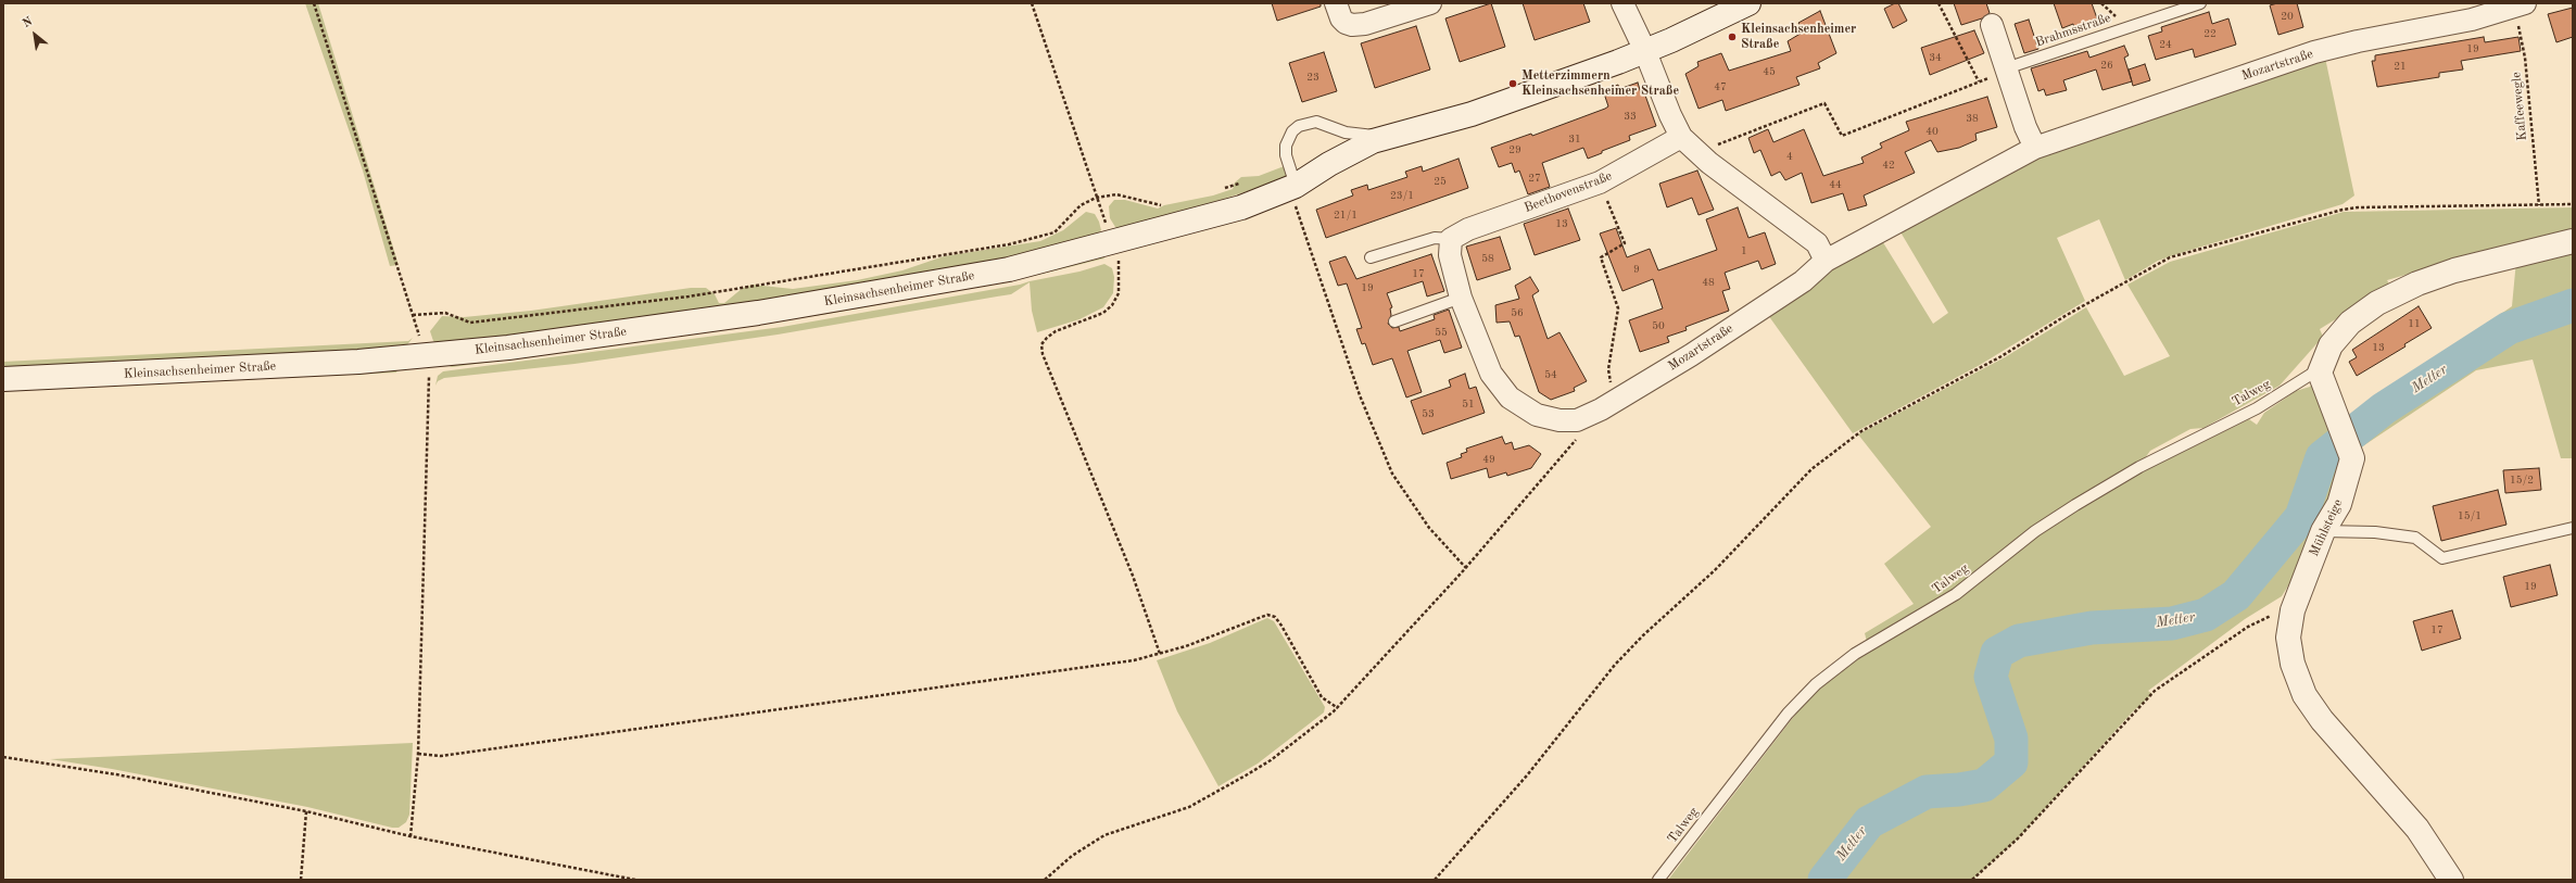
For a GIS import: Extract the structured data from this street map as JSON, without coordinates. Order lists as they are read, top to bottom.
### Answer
{
  "streets": {
    "main road": ["Kleinsachsenheimer Straße", "Mühlsteige"],
    "street": ["Mozartstraße", "Beethovenstraße"],
    "lane": ["Brahmsstraße", "Talweg"],
    "path": ["Kaffeewegle"]
  },
  "crossings": [
    ["Mozartstraße", "Kaffeewegle"],
    ["Mozartstraße", "Beethovenstraße"],
    ["Talweg", "Mühlsteige"]
  ],
  "water": ["Metter"],
  "places": ["Kleinsachsenheimer Straße", "Metterzimmern Kleinsachsenheimer Straße"],
  "house_numbers": [
    "20",
    "22",
    "24",
    "19",
    "34",
    "26",
    "21",
    "45",
    "23",
    "47",
    "33",
    "38",
    "40",
    "31",
    "29",
    "4",
    "42",
    "27",
    "25",
    "44",
    "23/1",
    "21/1",
    "13",
    "1",
    "58",
    "9",
    "17",
    "48",
    "19",
    "56",
    "11",
    "50",
    "55",
    "13",
    "54",
    "51",
    "53",
    "49",
    "15/2",
    "15/1",
    "19",
    "17"
  ],
  "north": "top left"
}
